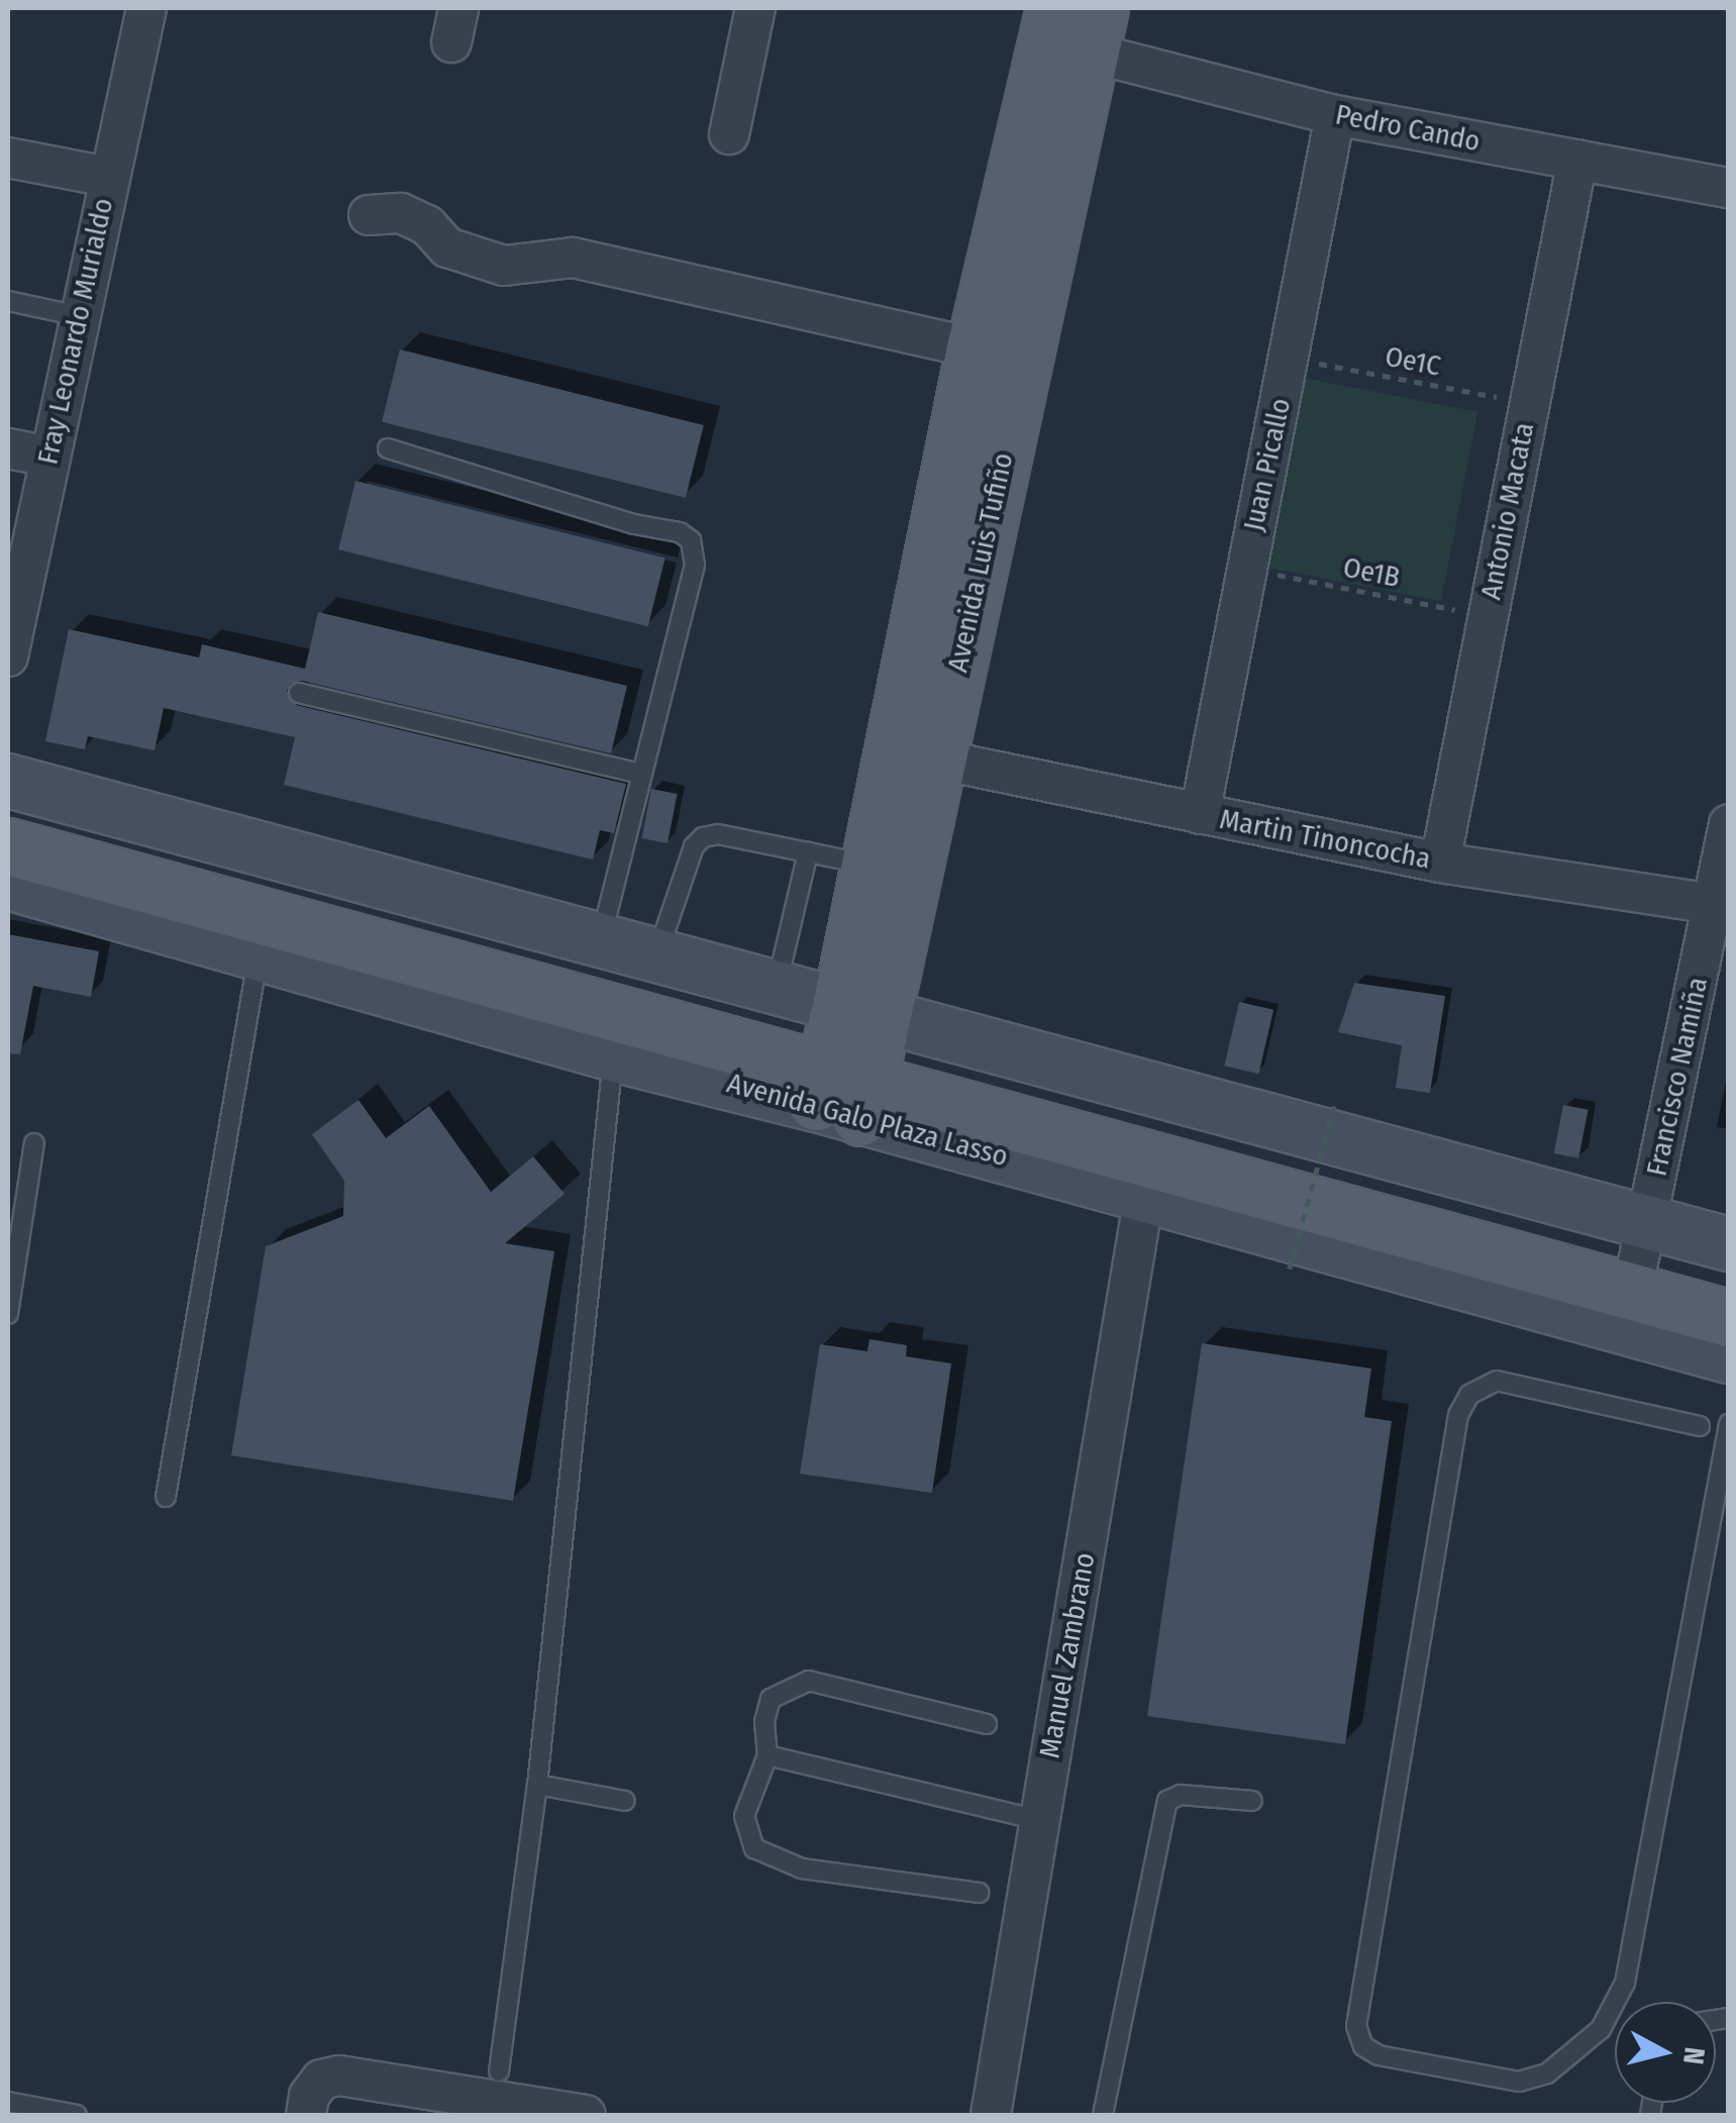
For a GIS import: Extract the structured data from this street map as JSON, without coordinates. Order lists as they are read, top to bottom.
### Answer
{
  "streets": {
    "main road": ["Avenida Luis Tufiño", "Avenida Galo Plaza Lasso"],
    "street": [
      "Pedro Cando",
      "Fray Leonardo Murialdo",
      "Juan Picallo",
      "Antonio Macata",
      "Martin Tinoncocha",
      "Francisco Namiña",
      "Manuel Zambrano"
    ],
    "path": ["Oe1C", "Oe1B"]
  },
  "crossings": [
    ["Pedro Cando", "Juan Picallo"],
    ["Pedro Cando", "Antonio Macata"],
    ["Pedro Cando", "Avenida Luis Tufiño"],
    ["Oe1C", "Juan Picallo"],
    ["Oe1C", "Antonio Macata"],
    ["Juan Picallo", "Oe1B"],
    ["Juan Picallo", "Martin Tinoncocha"],
    ["Antonio Macata", "Oe1B"],
    ["Antonio Macata", "Martin Tinoncocha"],
    ["Avenida Luis Tufiño", "Martin Tinoncocha"],
    ["Avenida Luis Tufiño", "Avenida Galo Plaza Lasso"],
    ["Martin Tinoncocha", "Francisco Namiña"],
    ["Francisco Namiña", "Avenida Galo Plaza Lasso"],
    ["Avenida Galo Plaza Lasso", "Manuel Zambrano"]
  ],
  "north": "right"
}
